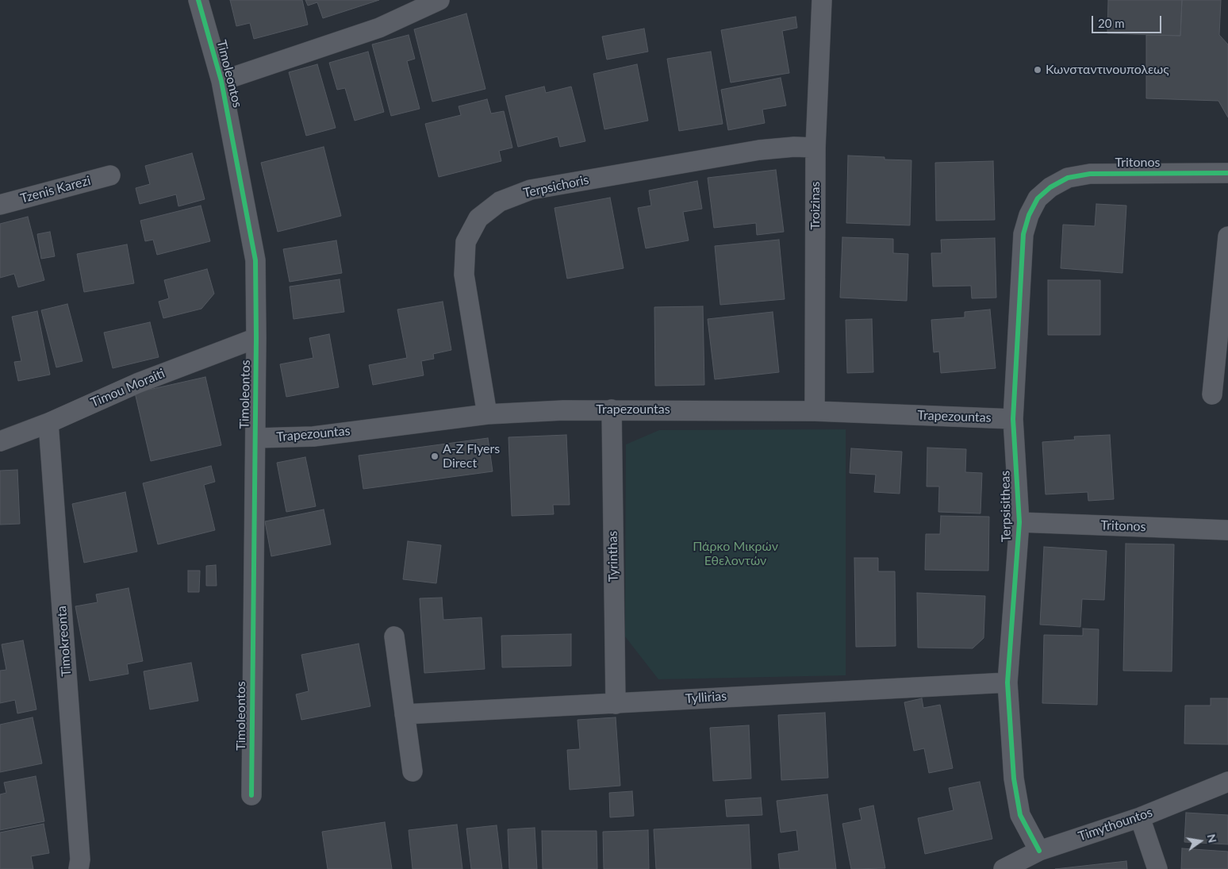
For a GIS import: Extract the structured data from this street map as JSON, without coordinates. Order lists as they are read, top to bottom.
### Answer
{
  "streets": {
    "street": [
      "Timoleontos",
      "Tritonos",
      "Terpsichoris",
      "Tzenis Karezi",
      "Troizinas",
      "Timou Moraiti",
      "Trapezountas",
      "Terpsisitheas",
      "Tyrinthas",
      "Timokreonta",
      "Tyllirias",
      "Timythountos"
    ]
  },
  "crossings": [
    ["Timoleontos", "Timou Moraiti"],
    ["Timoleontos", "Trapezountas"],
    ["Tritonos", "Terpsisitheas"],
    ["Terpsichoris", "Troizinas"],
    ["Terpsichoris", "Trapezountas"],
    ["Troizinas", "Trapezountas"],
    ["Timou Moraiti", "Timokreonta"],
    ["Trapezountas", "Terpsisitheas"],
    ["Trapezountas", "Tyrinthas"],
    ["Terpsisitheas", "Tyllirias"],
    ["Terpsisitheas", "Timythountos"],
    ["Tyrinthas", "Tyllirias"]
  ],
  "parks": ["Πάρκο Μικρών Εθελοντών"],
  "places": ["Κωνσταντινουπολεως", "A-Z Flyers Direct"],
  "scale_bar": "20 m",
  "north": "right"
}
